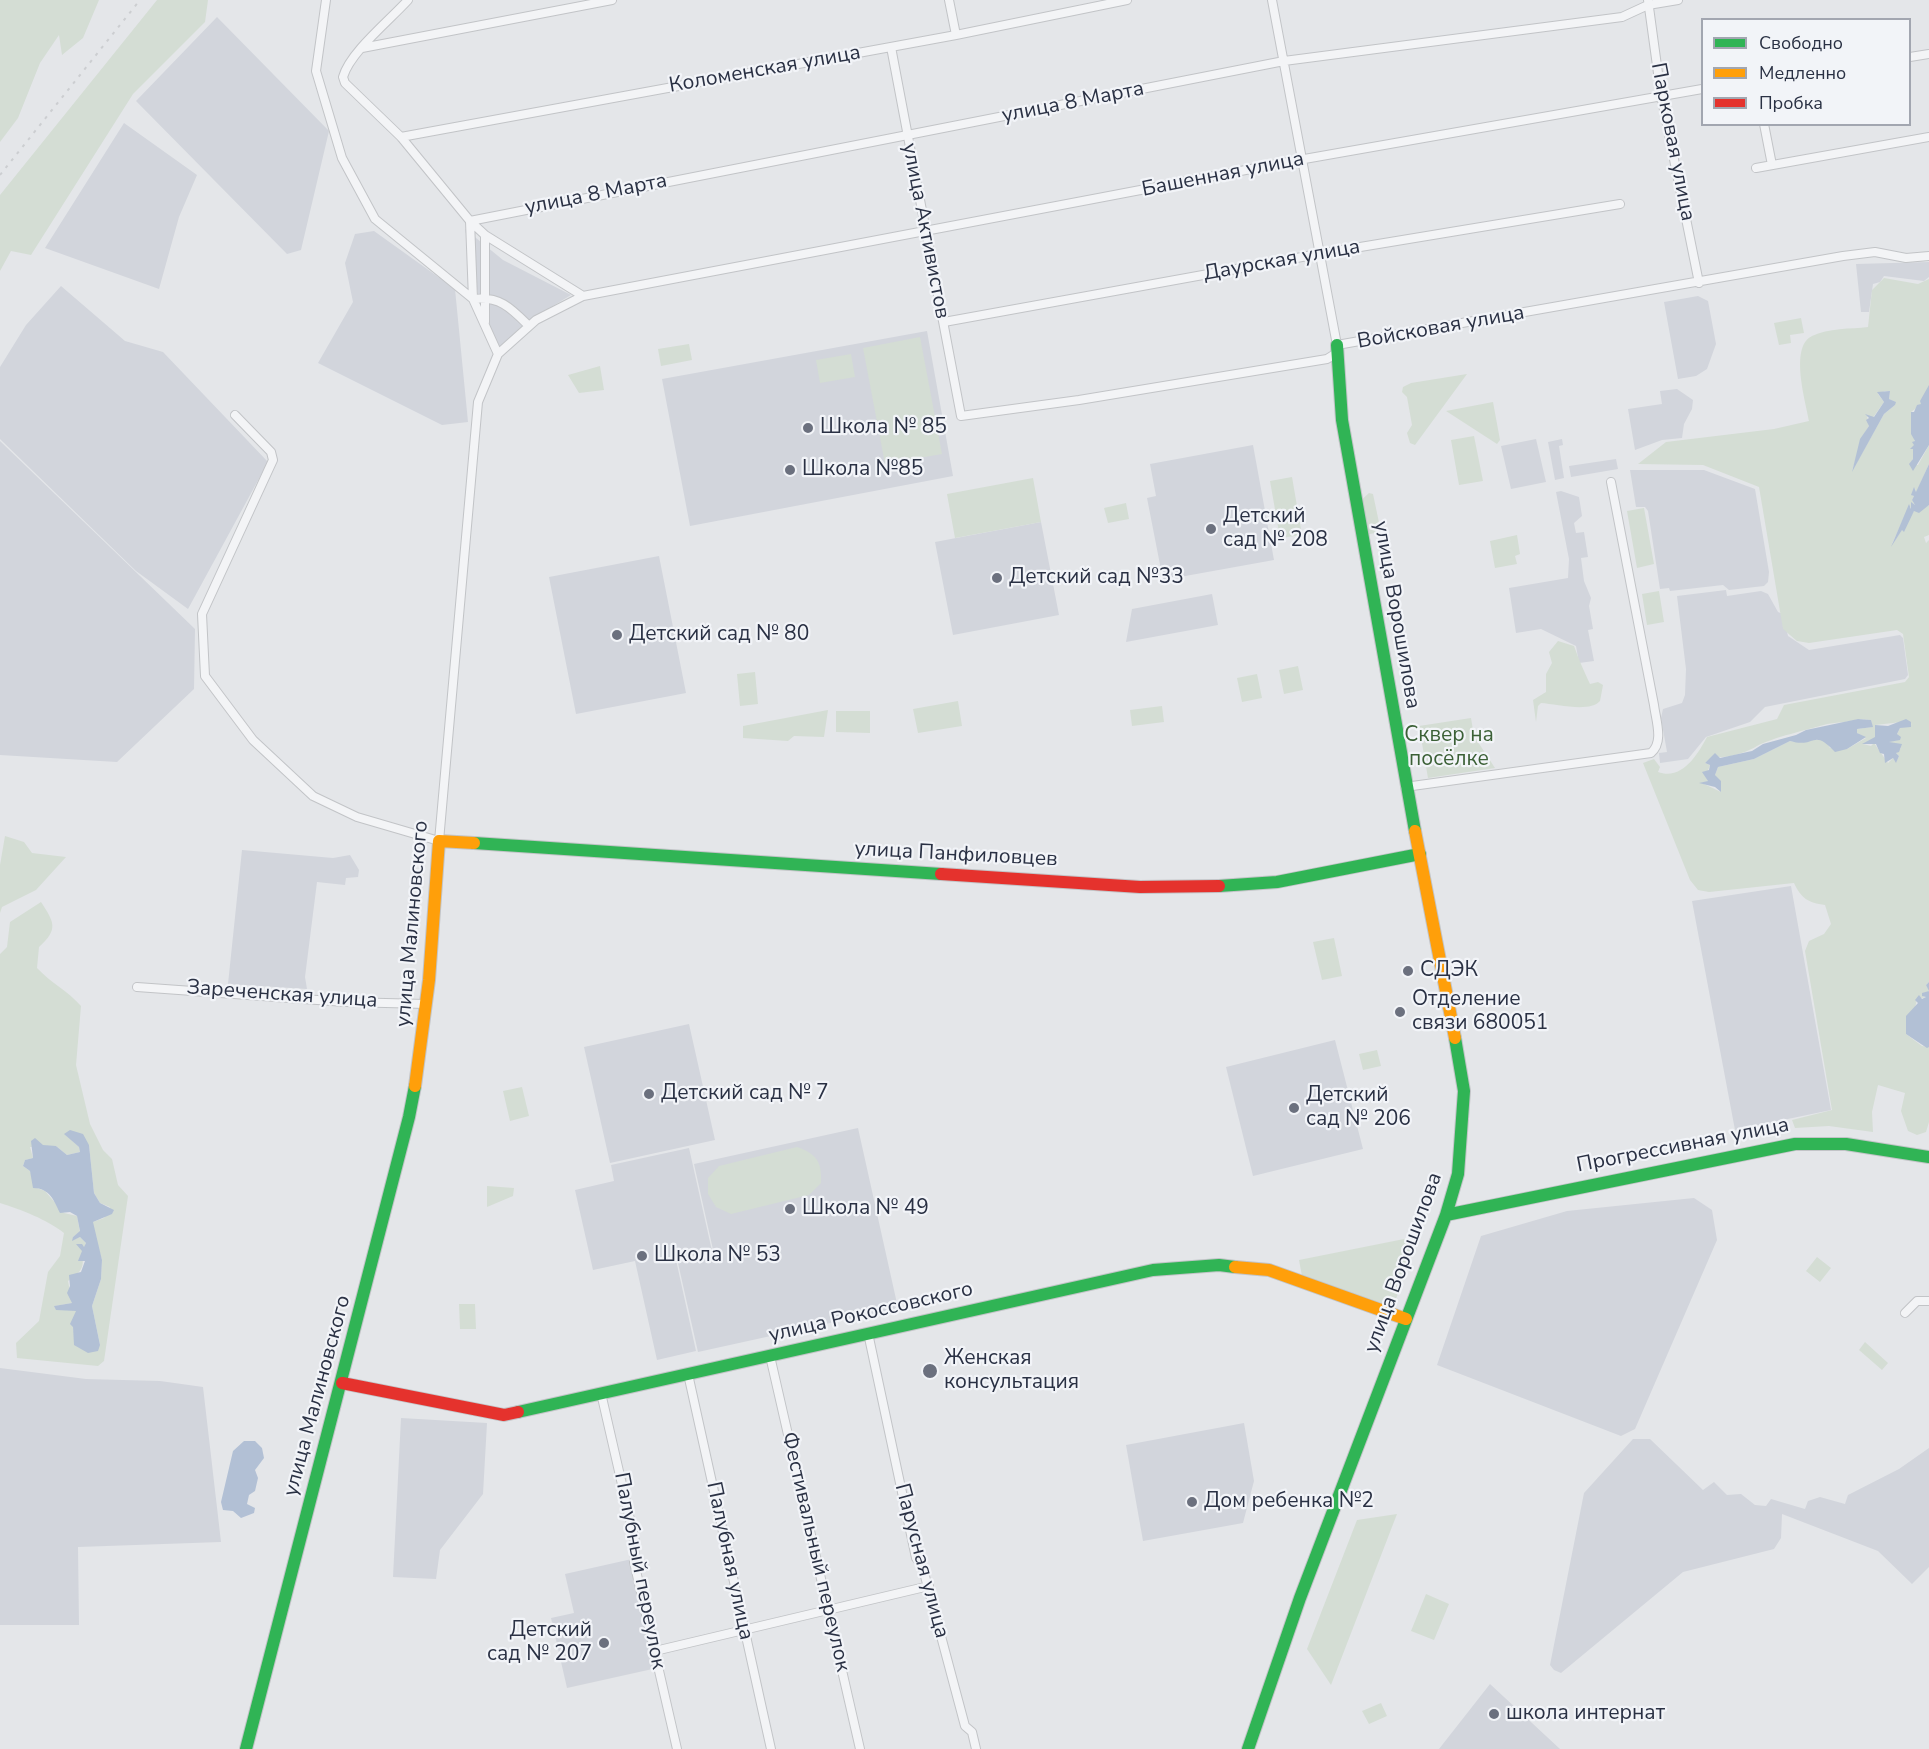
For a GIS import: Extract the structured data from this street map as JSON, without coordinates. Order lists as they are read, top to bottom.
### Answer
{
  "streets": {
    "street": [
      "Коломенская улица",
      "улица 8 Марта",
      "Парковая улица",
      "Башенная улица",
      "улица Активистов",
      "Даурская улица",
      "Войсковая улица",
      "улица Ворошилова",
      "улица Панфиловцев",
      "улица Малиновского",
      "Зареченская улица",
      "Прогрессивная улица",
      "улица Рокоссовского",
      "Фестивальный переулок",
      "Палубная улица",
      "Парусная улица",
      "Палубный переулок"
    ]
  },
  "crossings": [
    ["Коломенская улица", "улица Активистов"],
    ["улица 8 Марта", "Парковая улица"],
    ["улица 8 Марта", "улица Активистов"],
    ["Парковая улица", "Башенная улица"],
    ["Парковая улица", "Войсковая улица"],
    ["Башенная улица", "улица Активистов"],
    ["Башенная улица", "улица Малиновского"],
    ["улица Активистов", "Даурская улица"],
    ["улица Активистов", "Войсковая улица"],
    ["Войсковая улица", "улица Ворошилова"],
    ["улица Ворошилова", "улица Панфиловцев"],
    ["улица Ворошилова", "Прогрессивная улица"],
    ["улица Ворошилова", "улица Рокоссовского"],
    ["улица Панфиловцев", "улица Малиновского"],
    ["улица Малиновского", "Зареченская улица"],
    ["улица Малиновского", "улица Рокоссовского"],
    ["улица Рокоссовского", "Фестивальный переулок"],
    ["улица Рокоссовского", "Палубная улица"],
    ["улица Рокоссовского", "Парусная улица"],
    ["улица Рокоссовского", "Палубный переулок"]
  ],
  "parks": ["Сквер на посёлке"],
  "places": [
    "Школа № 85",
    "Школа №85",
    "Детский сад № 208",
    "Детский сад №33",
    "Детский сад № 80",
    "СДЭК",
    "Отделение связи 680051",
    "Детский сад № 7",
    "Детский сад № 206",
    "Школа № 49",
    "Школа № 53",
    "Женская консультация",
    "Дом ребенка №2",
    "Детский сад № 207",
    "школа интернат"
  ],
  "legend": ["Свободно", "Медленно", "Пробка"]
}
